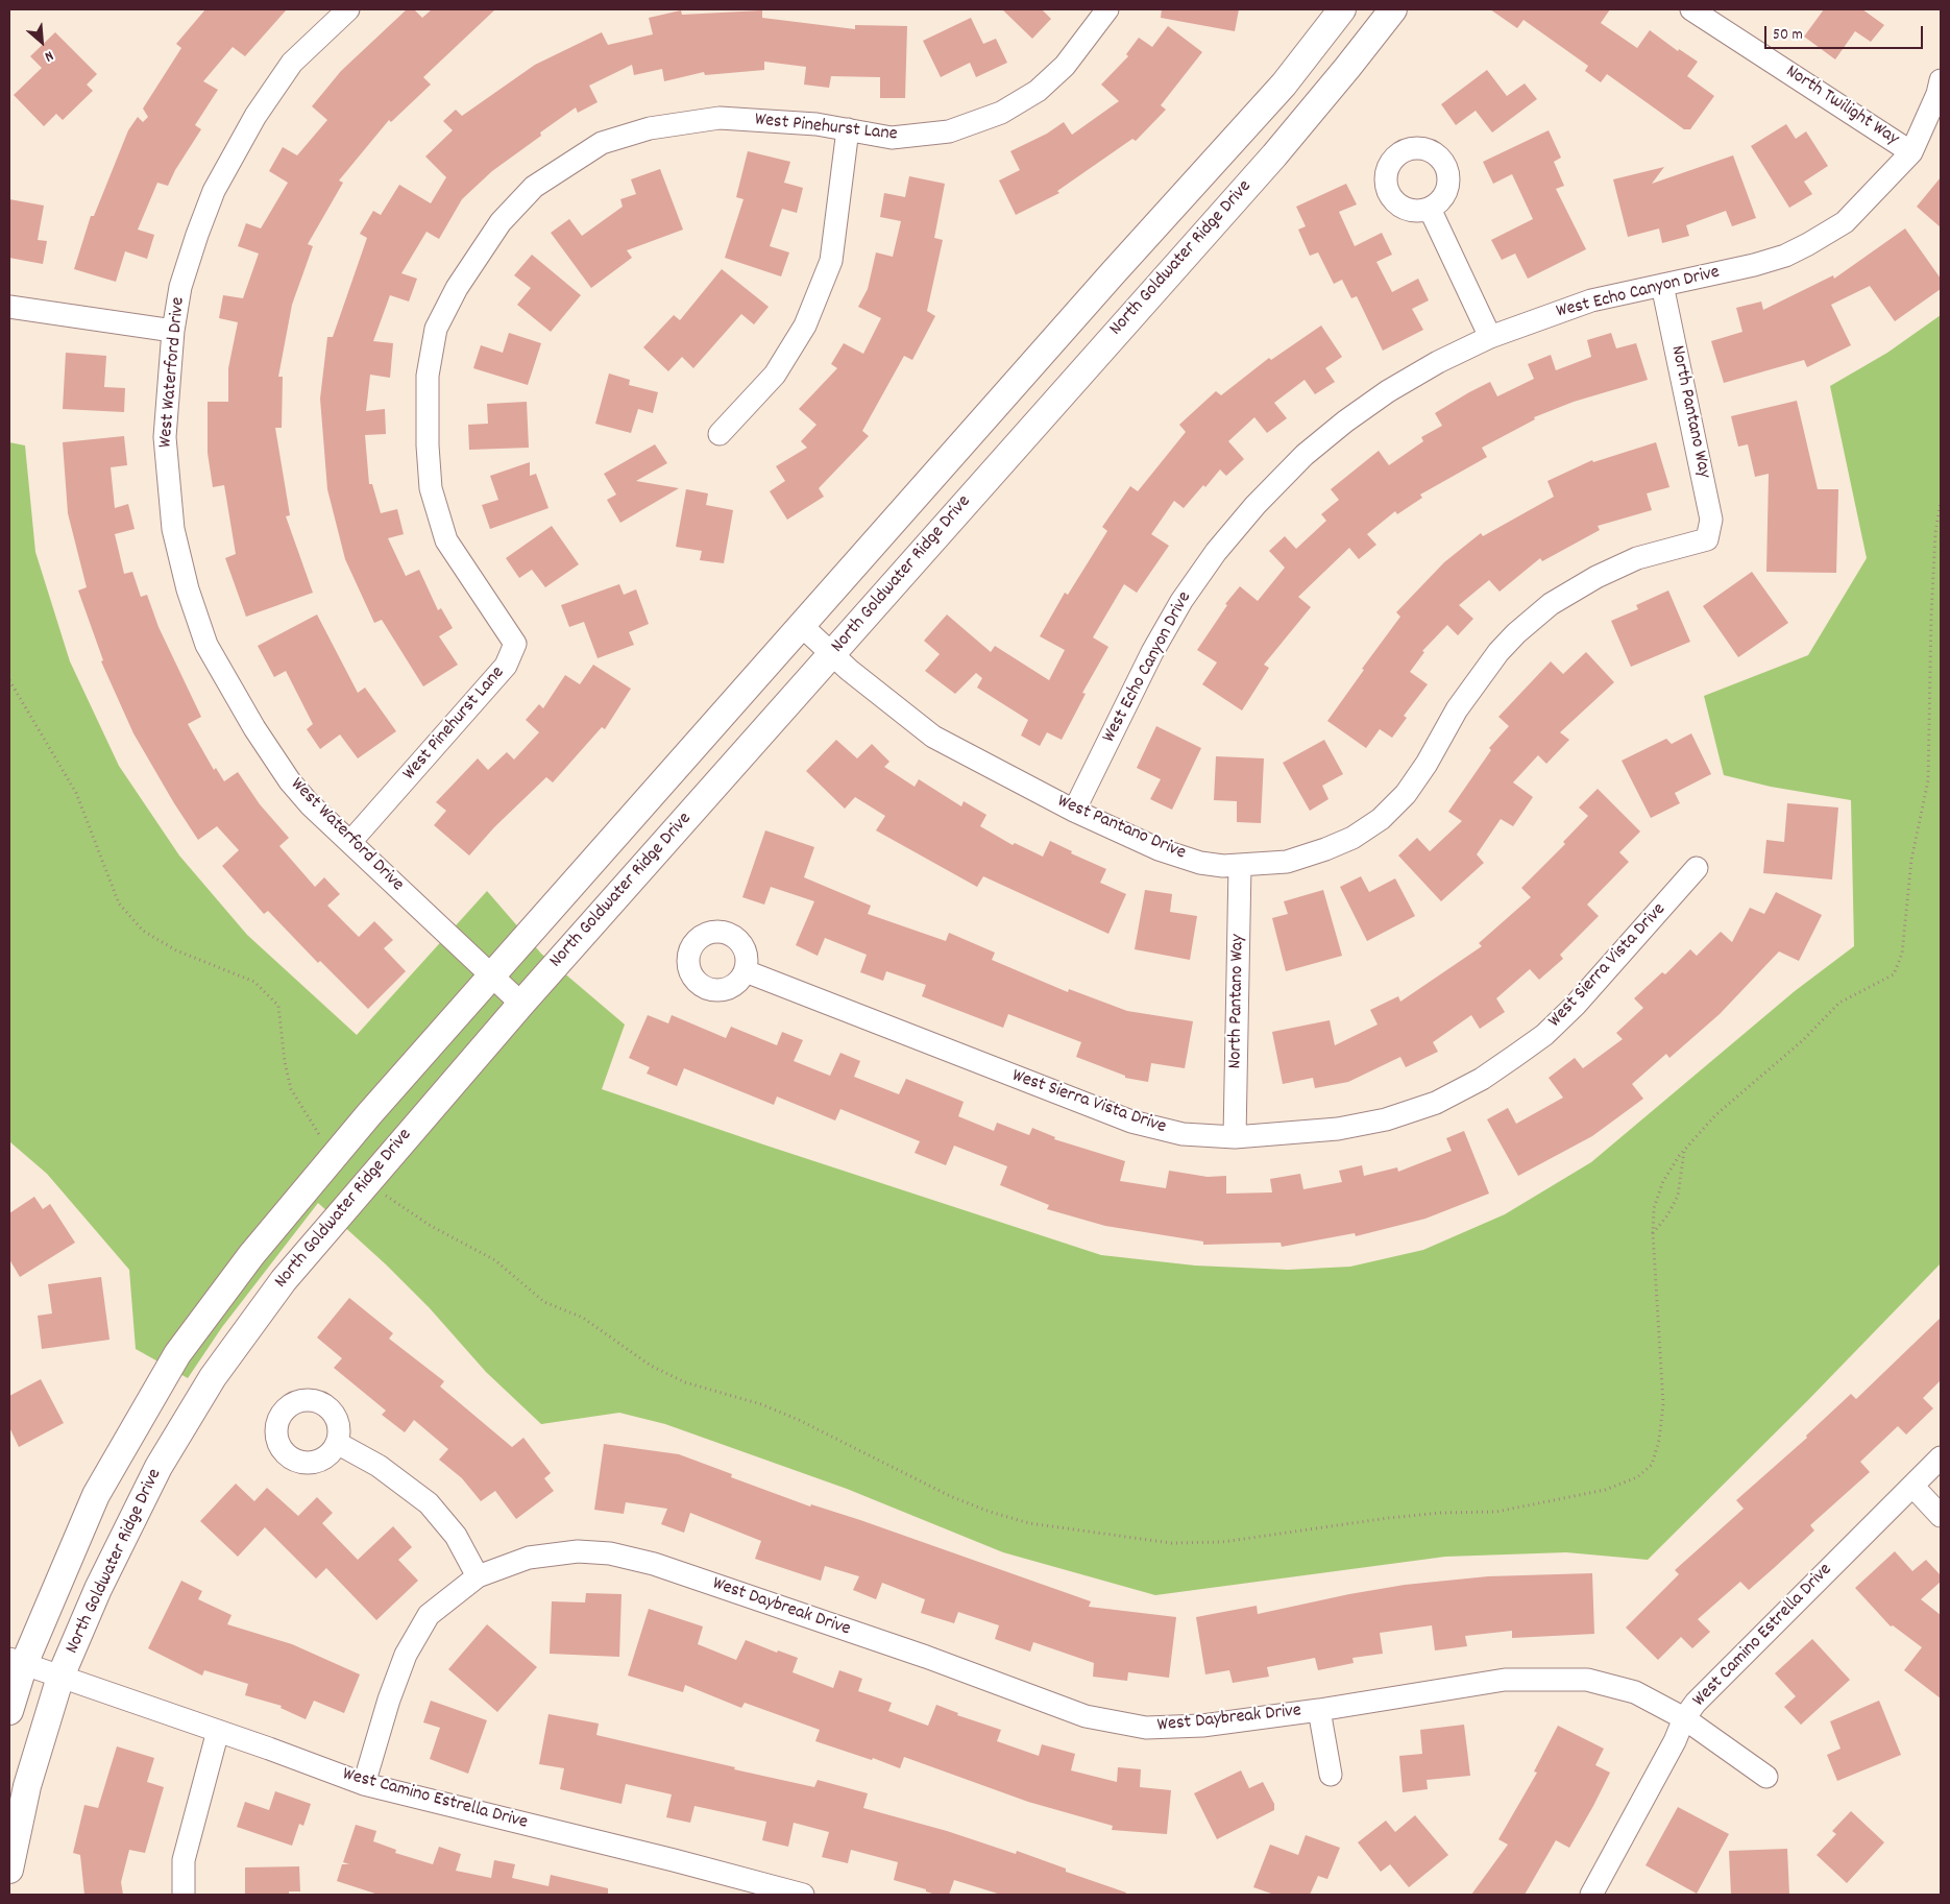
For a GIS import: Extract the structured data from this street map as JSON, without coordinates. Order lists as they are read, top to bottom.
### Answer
{
  "streets": {
    "street": [
      "North Twilight Way",
      "West Pinehurst Lane",
      "North Goldwater Ridge Drive",
      "West Echo Canyon Drive",
      "West Waterford Drive",
      "North Pantano Way",
      "West Pantano Drive",
      "West Sierra Vista Drive",
      "West Daybreak Drive",
      "West Camino Estrella Drive"
    ]
  },
  "crossings": [
    ["North Twilight Way", "West Echo Canyon Drive"],
    ["West Pinehurst Lane", "West Waterford Drive"],
    ["North Goldwater Ridge Drive", "West Waterford Drive"],
    ["North Goldwater Ridge Drive", "West Pantano Drive"],
    ["North Goldwater Ridge Drive", "West Camino Estrella Drive"],
    ["West Echo Canyon Drive", "North Pantano Way"],
    ["West Echo Canyon Drive", "West Pantano Drive"],
    ["North Pantano Way", "West Pantano Drive"],
    ["North Pantano Way", "West Sierra Vista Drive"],
    ["West Daybreak Drive", "West Camino Estrella Drive"]
  ],
  "scale_bar": "50 m",
  "north": "bottom right"
}
